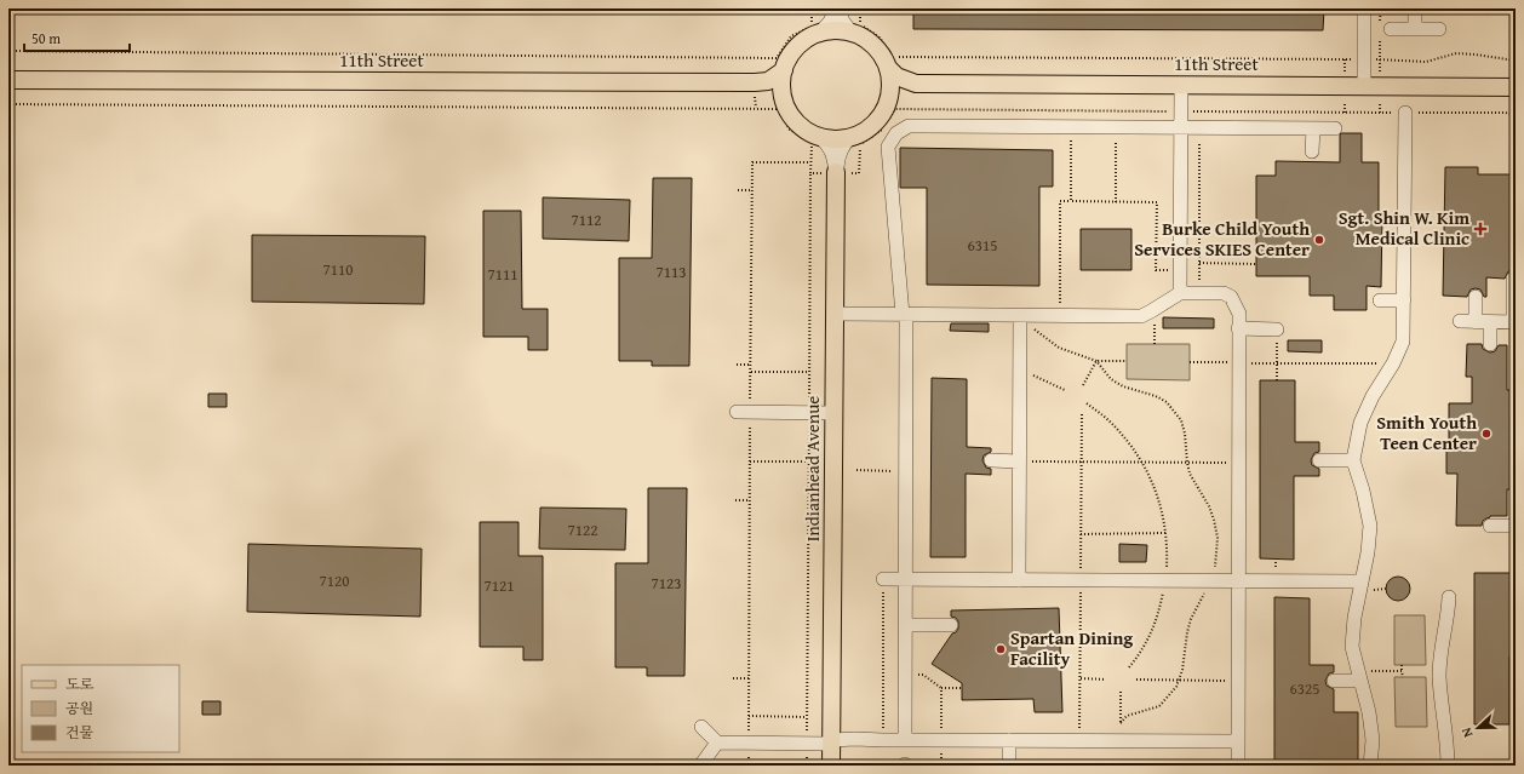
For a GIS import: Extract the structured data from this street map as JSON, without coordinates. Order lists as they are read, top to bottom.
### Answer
{
  "streets": {
    "main road": ["11th Street", "Indianhead Avenue"]
  },
  "places": {
    "health": ["Sgt. Shin W. Kim Medical Clinic"],
    "other": ["Burke Child Youth Services SKIES Center", "Smith Youth Teen Center", "Spartan Dining Facility"]
  },
  "house_numbers": [
    "7112",
    "6315",
    "7110",
    "7113",
    "7111",
    "7122",
    "7120",
    "7123",
    "7121",
    "6325"
  ],
  "legend": ["도로", "공원", "건물"],
  "scale_bar": "50 m",
  "north": "left"
}
